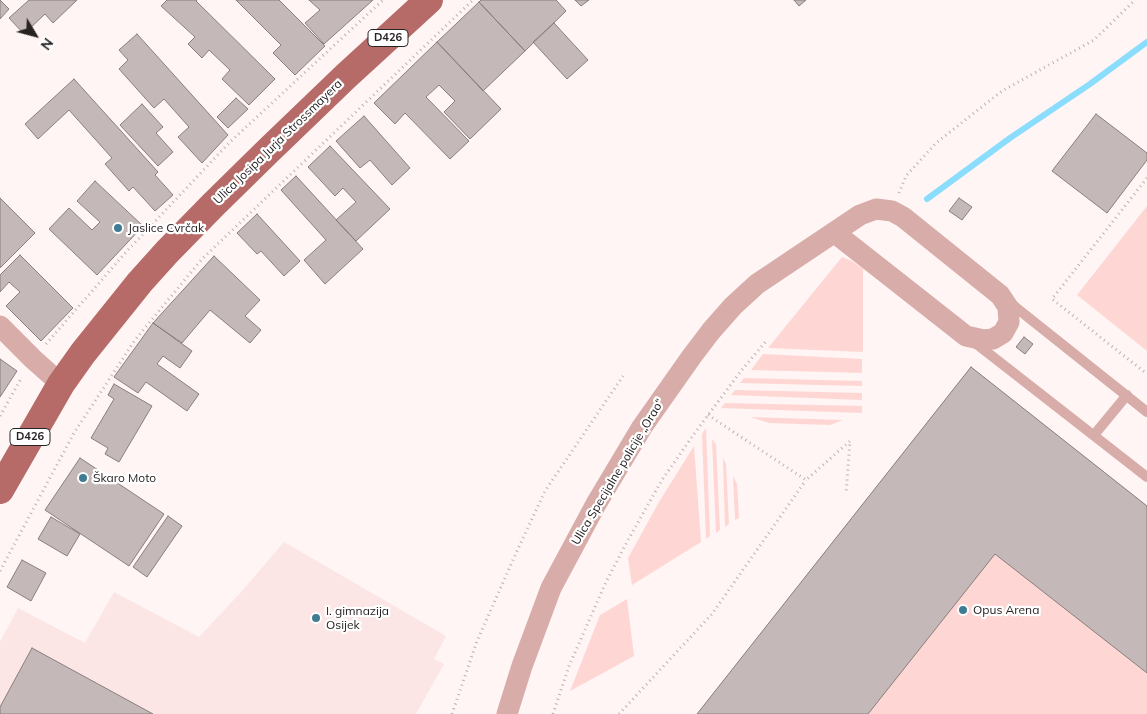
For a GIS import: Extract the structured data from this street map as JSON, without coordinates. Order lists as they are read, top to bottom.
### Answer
{
  "streets": {
    "main road": ["D426", "Ulica Josipa Jurja Strossmayera"],
    "street": ["Ulica Specijalne policije „Orao“"]
  },
  "places": [
    "Jaslice Cvrčak",
    "Škaro Moto",
    "Opus Arena",
    "I. gimnazija Osijek"
  ],
  "north": "bottom right"
}
